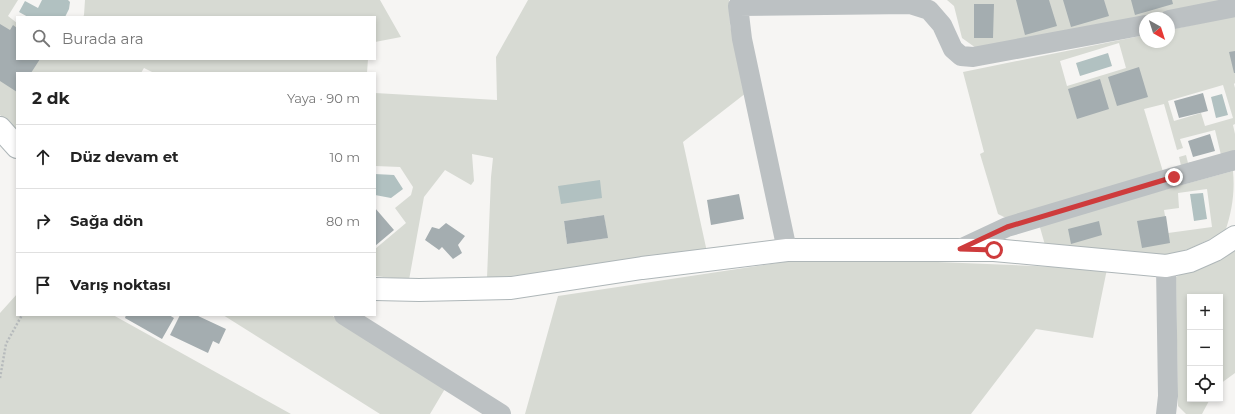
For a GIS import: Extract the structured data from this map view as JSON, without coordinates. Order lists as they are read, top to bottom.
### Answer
{
  "north": "bottom right",
  "page": {
    "search": "Burada ara",
    "heading": ["2 dk", "Yaya · 90 m"],
    "list": [
      ["Düz devam et", "10 m"],
      ["Sağa dön", "80 m"],
      "Varış noktası"
    ],
    "map_buttons": ["+", "−"]
  }
}
